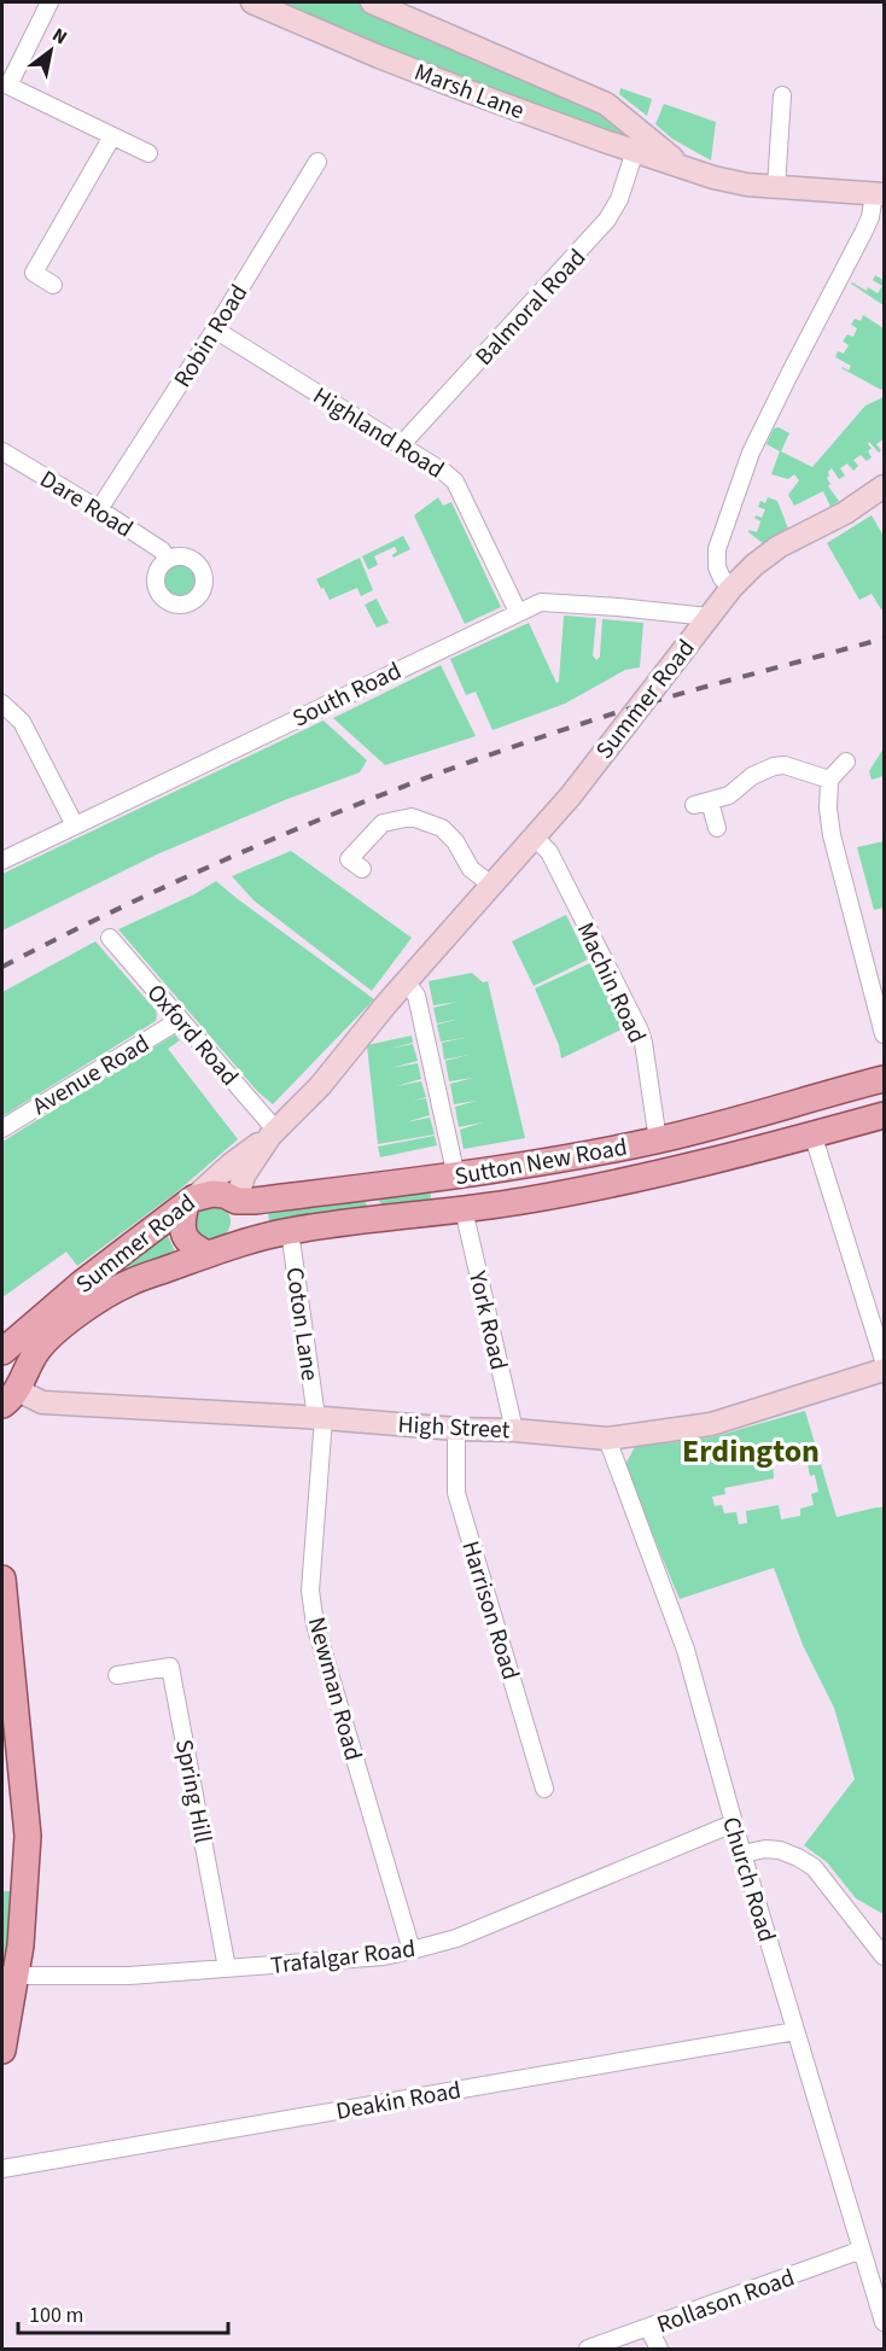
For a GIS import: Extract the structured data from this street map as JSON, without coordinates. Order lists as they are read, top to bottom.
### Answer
{
  "streets": {
    "main road": [
      "Marsh Lane",
      "Summer Road",
      "Sutton New Road",
      "High Street"
    ],
    "street": [
      "Balmoral Road",
      "Robin Road",
      "Highland Road",
      "Dare Road",
      "South Road",
      "Machin Road",
      "Oxford Road",
      "Avenue Road",
      "York Road",
      "Coton Lane",
      "Harrison Road",
      "Newman Road",
      "Spring Hill",
      "Church Road",
      "Trafalgar Road",
      "Deakin Road",
      "Rollason Road"
    ]
  },
  "crossings": [
    ["Marsh Lane", "Balmoral Road"],
    ["Balmoral Road", "Highland Road"],
    ["Robin Road", "Highland Road"],
    ["Robin Road", "Dare Road"],
    ["Highland Road", "South Road"],
    ["South Road", "Summer Road"],
    ["Summer Road", "Machin Road"],
    ["Summer Road", "Oxford Road"],
    ["Summer Road", "Sutton New Road"],
    ["Summer Road", "High Street"],
    ["Machin Road", "Sutton New Road"],
    ["Oxford Road", "Avenue Road"],
    ["Sutton New Road", "York Road"],
    ["Sutton New Road", "Coton Lane"],
    ["York Road", "High Street"],
    ["Coton Lane", "High Street"],
    ["Coton Lane", "Newman Road"],
    ["High Street", "Harrison Road"],
    ["High Street", "Newman Road"],
    ["High Street", "Church Road"],
    ["Newman Road", "Trafalgar Road"],
    ["Spring Hill", "Trafalgar Road"],
    ["Church Road", "Trafalgar Road"],
    ["Church Road", "Deakin Road"],
    ["Church Road", "Rollason Road"]
  ],
  "districts": ["Erdington"],
  "scale_bar": "100 m",
  "north": "top right"
}
